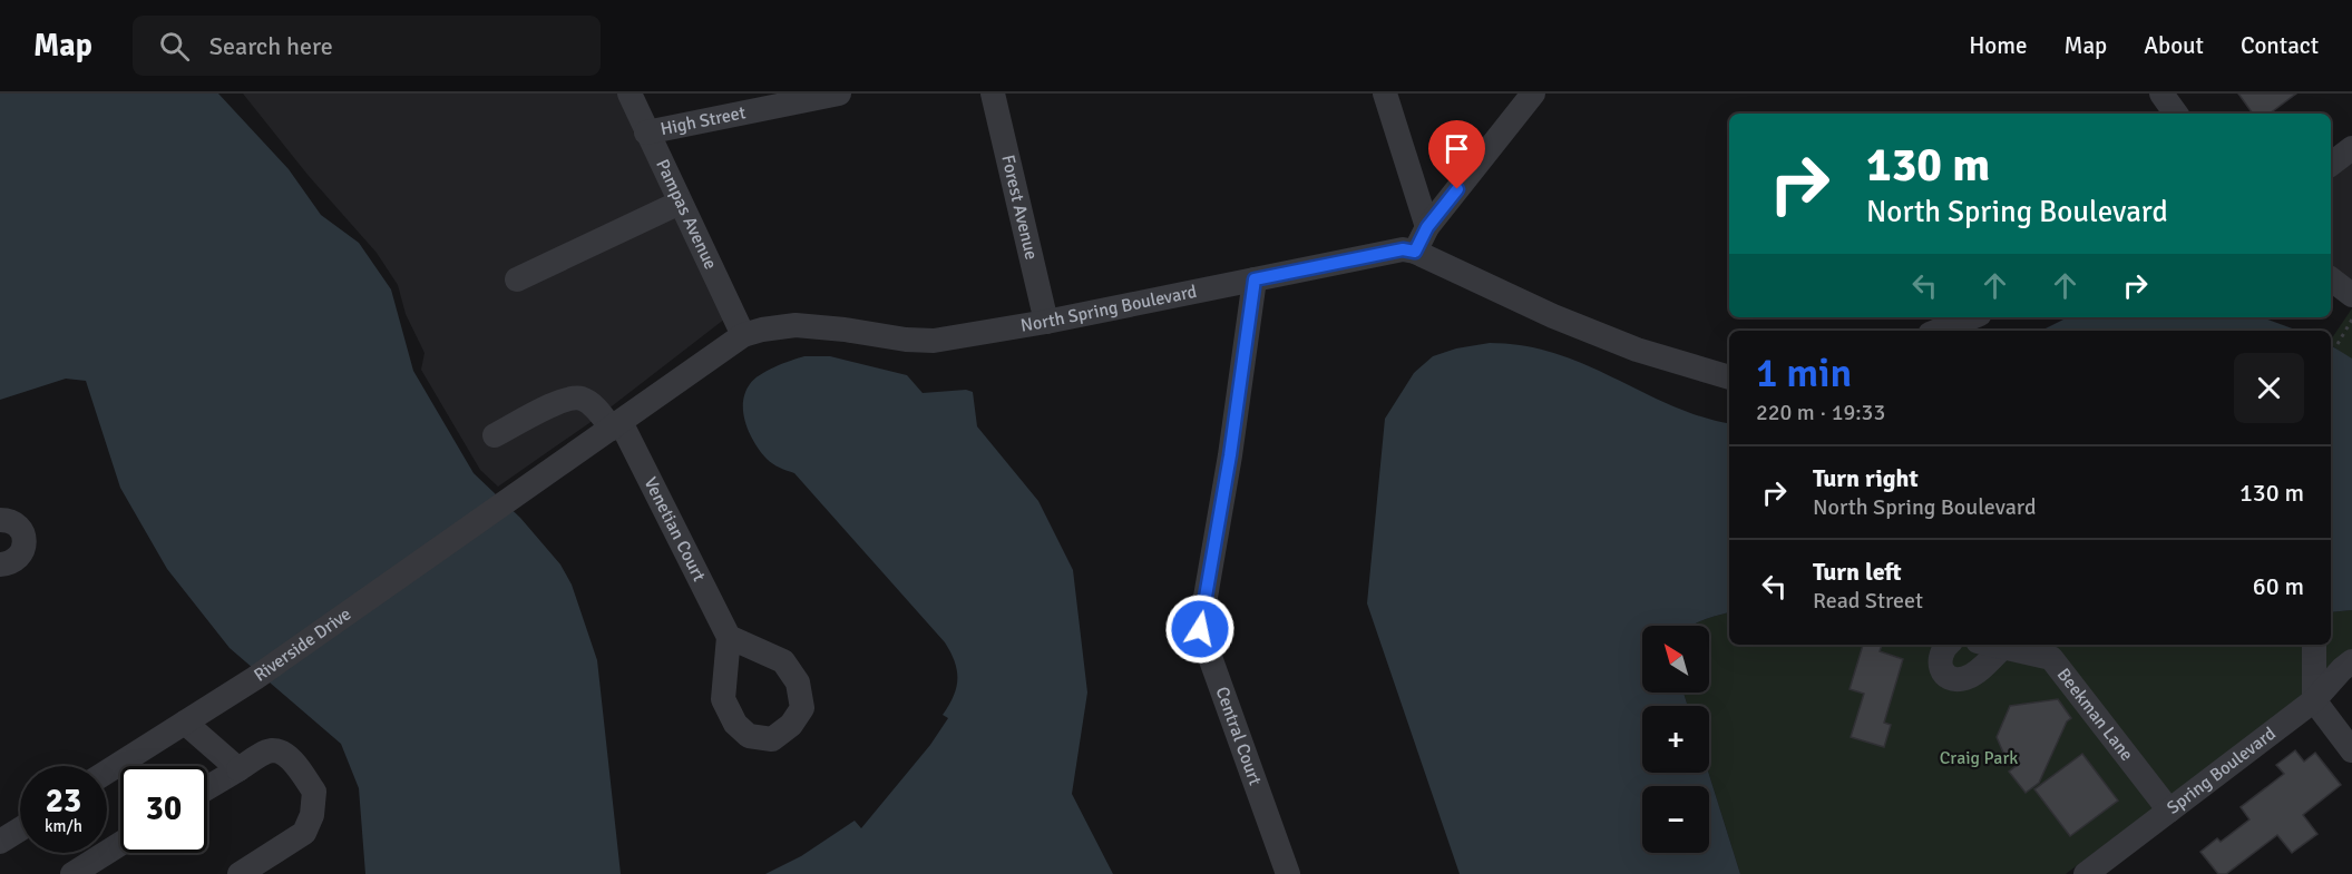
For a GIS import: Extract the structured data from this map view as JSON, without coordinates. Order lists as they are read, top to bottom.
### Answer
{
  "streets": {
    "street": [
      "High Street",
      "Forest Avenue",
      "Pampas Avenue",
      "North Spring Boulevard",
      "Venetian Court",
      "Riverside Drive",
      "Beekman Lane",
      "Central Court",
      "Spring Boulevard"
    ]
  },
  "crossings": [
    ["High Street", "Pampas Avenue"],
    ["Forest Avenue", "North Spring Boulevard"],
    ["Pampas Avenue", "North Spring Boulevard"],
    ["North Spring Boulevard", "Venetian Court"],
    ["North Spring Boulevard", "Riverside Drive"],
    ["North Spring Boulevard", "Central Court"],
    ["Beekman Lane", "Spring Boulevard"]
  ],
  "parks": ["Craig Park"],
  "north": "top left",
  "page": {
    "header": "Map",
    "search": "Search here",
    "nav": [
      "Home",
      "Map",
      "About",
      "Contact"
    ],
    "turn": ["130 m", "North Spring Boulevard"],
    "heading": ["1 min", "220 m · 19:33"],
    "list": [
      {
        "name": "Turn right",
        "note": "North Spring Boulevard",
        "value": "130 m"
      },
      {
        "name": "Turn left",
        "note": "Read Street",
        "value": "60 m"
      }
    ],
    "map_buttons": ["+", "−"],
    "speed": "23 km/h",
    "limit": "30"
  }
}
